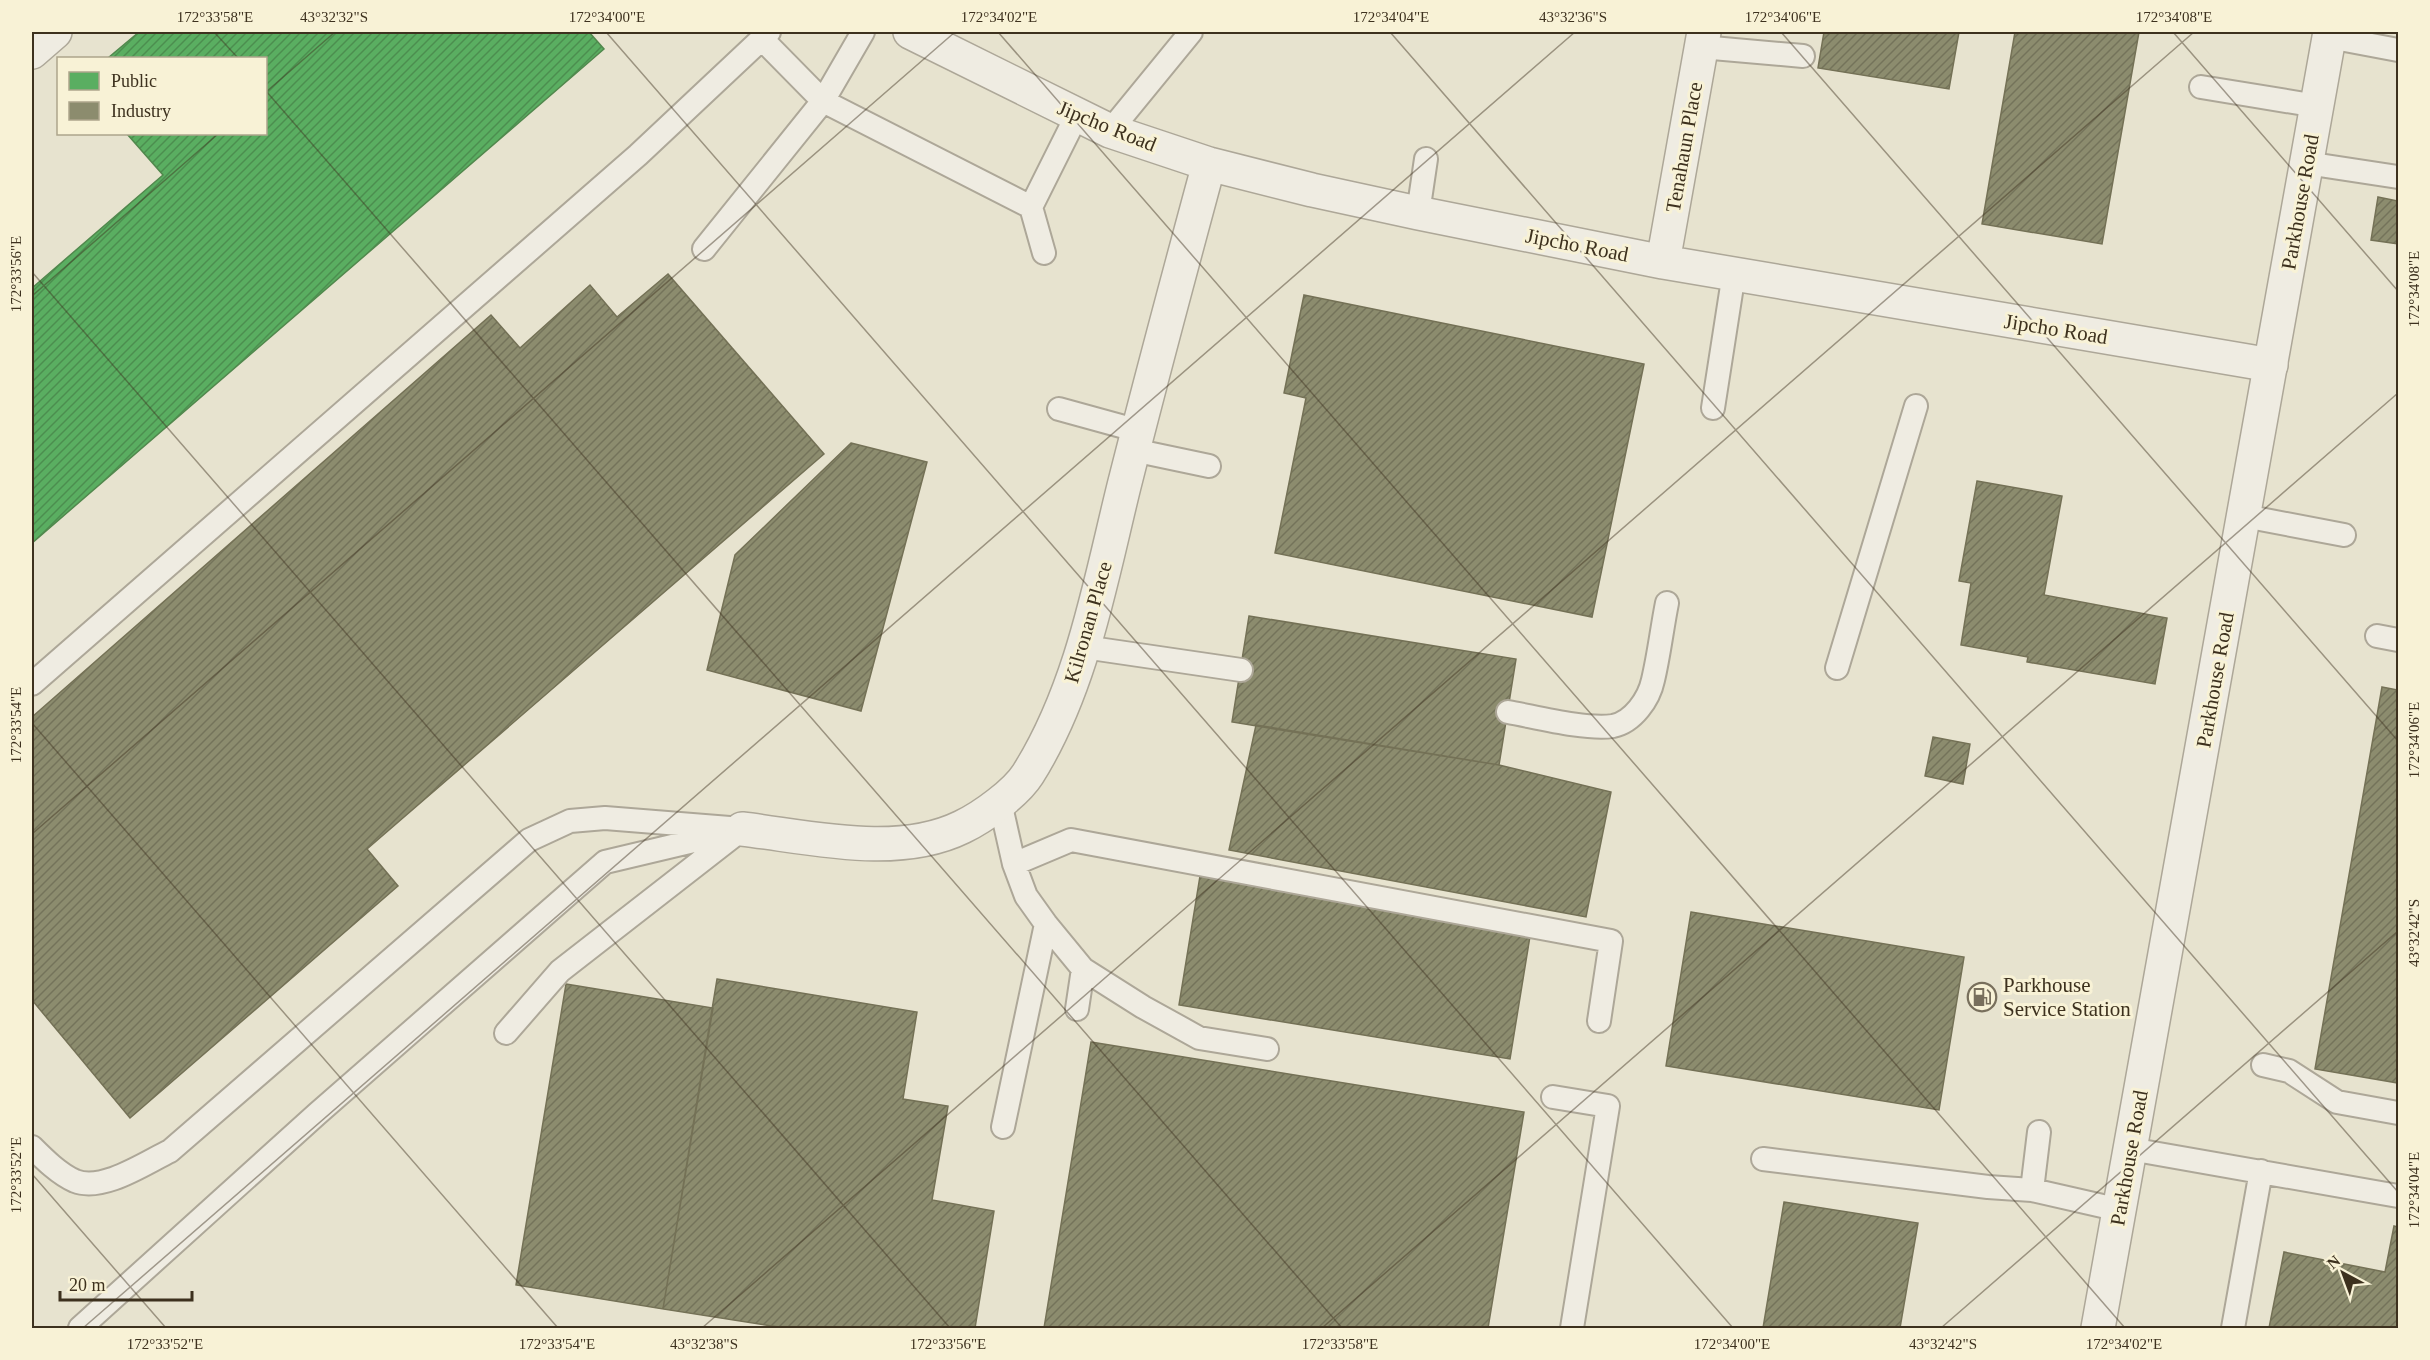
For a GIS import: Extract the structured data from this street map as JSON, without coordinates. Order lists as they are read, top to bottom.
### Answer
{
  "streets": {
    "street": [
      "Jipcho Road",
      "Tenahaun Place",
      "Parkhouse Road",
      "Kilronan Place"
    ]
  },
  "crossings": [
    ["Jipcho Road", "Tenahaun Place"],
    ["Jipcho Road", "Parkhouse Road"],
    ["Jipcho Road", "Kilronan Place"]
  ],
  "places": {
    "fuel station": ["Parkhouse Service Station"]
  },
  "legend": ["Public", "Industry"],
  "scale_bar": "20 m",
  "north": "top left",
  "coordinates": [
    "172°33'58\"E",
    "43°32'32\"S",
    "172°34'00\"E",
    "172°34'02\"E",
    "172°34'04\"E",
    "43°32'36\"S",
    "172°34'06\"E",
    "172°34'08\"E",
    "172°33'56\"E",
    "172°33'54\"E",
    "43°32'42\"S",
    "172°33'52\"E",
    "43°32'38\"S"
  ]
}
